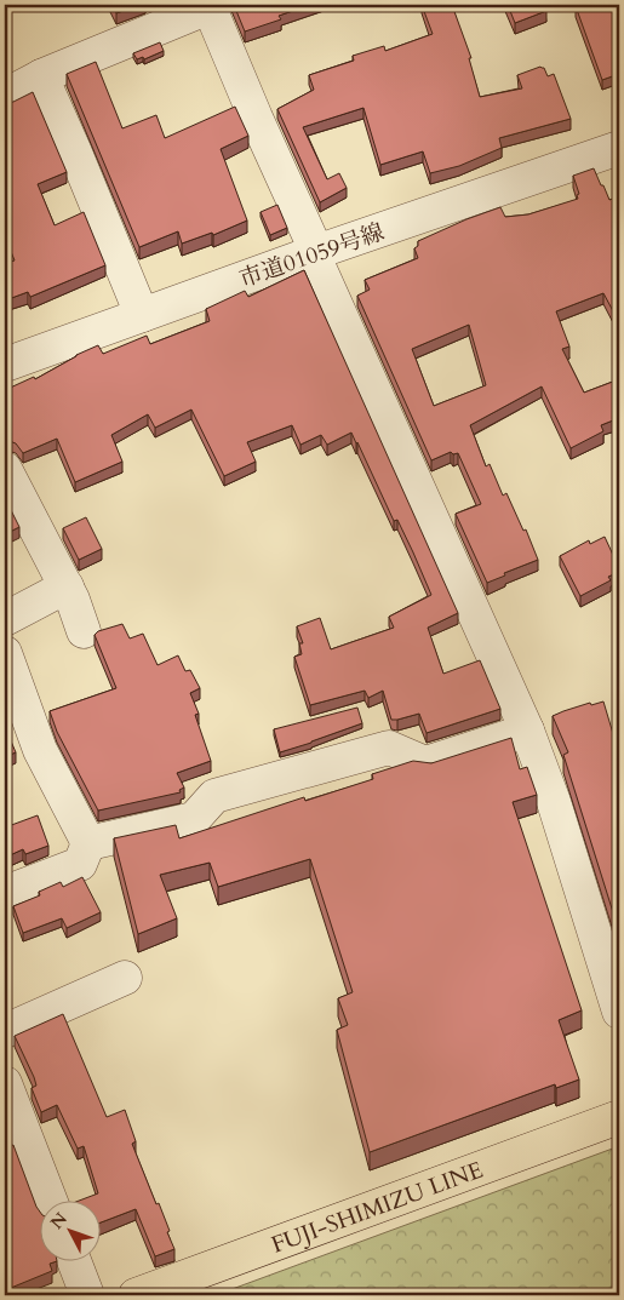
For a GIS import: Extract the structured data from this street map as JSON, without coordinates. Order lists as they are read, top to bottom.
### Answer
{
  "streets": {
    "main road": ["FUJI-SHIMIZU LINE"],
    "street": ["市道01059号線"]
  },
  "north": "top left"
}
